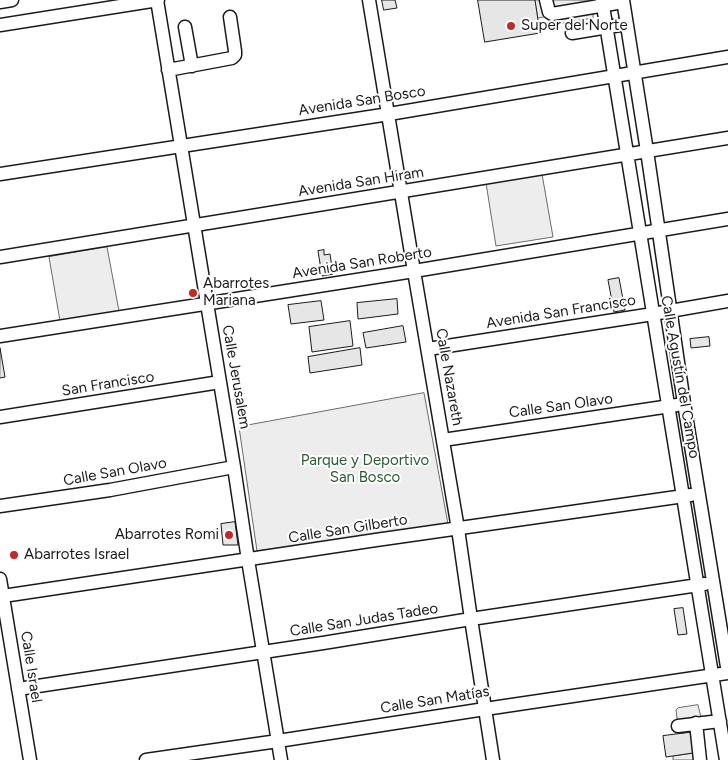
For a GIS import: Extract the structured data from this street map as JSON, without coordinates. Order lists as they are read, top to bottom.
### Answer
{
  "streets": {
    "street": [
      "Avenida San Bosco",
      "Avenida San Hiram",
      "Avenida San Roberto",
      "Avenida San Francisco",
      "Calle Jerusalem",
      "Calle Nazareth",
      "Calle Agustín del Campo",
      "San Francisco",
      "Calle San Olavo",
      "Calle San Gilberto",
      "Calle San Judas Tadeo",
      "Calle Israel",
      "Calle San Matías"
    ]
  },
  "crossings": [
    ["Avenida San Bosco", "Calle Jerusalem"],
    ["Avenida San Bosco", "Calle Nazareth"],
    ["Avenida San Bosco", "Calle Agustín del Campo"],
    ["Avenida San Hiram", "Calle Jerusalem"],
    ["Avenida San Hiram", "Calle Nazareth"],
    ["Avenida San Hiram", "Calle Agustín del Campo"],
    ["Avenida San Roberto", "Calle Jerusalem"],
    ["Avenida San Roberto", "Calle Nazareth"],
    ["Avenida San Roberto", "Calle Agustín del Campo"],
    ["Avenida San Francisco", "Calle Nazareth"],
    ["Avenida San Francisco", "Calle Agustín del Campo"],
    ["Calle Jerusalem", "San Francisco"],
    ["Calle Jerusalem", "Calle San Olavo"],
    ["Calle Jerusalem", "Calle San Gilberto"],
    ["Calle Jerusalem", "Calle San Judas Tadeo"],
    ["Calle Jerusalem", "Calle San Matías"],
    ["Calle Nazareth", "Calle San Olavo"],
    ["Calle Nazareth", "Calle San Gilberto"],
    ["Calle Nazareth", "Calle San Judas Tadeo"],
    ["Calle Nazareth", "Calle San Matías"],
    ["Calle Agustín del Campo", "Calle San Olavo"],
    ["Calle Agustín del Campo", "Calle San Gilberto"],
    ["Calle Agustín del Campo", "Calle San Judas Tadeo"],
    ["Calle Agustín del Campo", "Calle San Matías"],
    ["Calle San Gilberto", "Calle Israel"],
    ["Calle San Judas Tadeo", "Calle Israel"]
  ],
  "parks": ["Parque y Deportivo San Bosco"],
  "places": [
    "Super del Norte",
    "Abarrotes Mariana",
    "Abarrotes Romi",
    "Abarrotes Israel"
  ]
}
